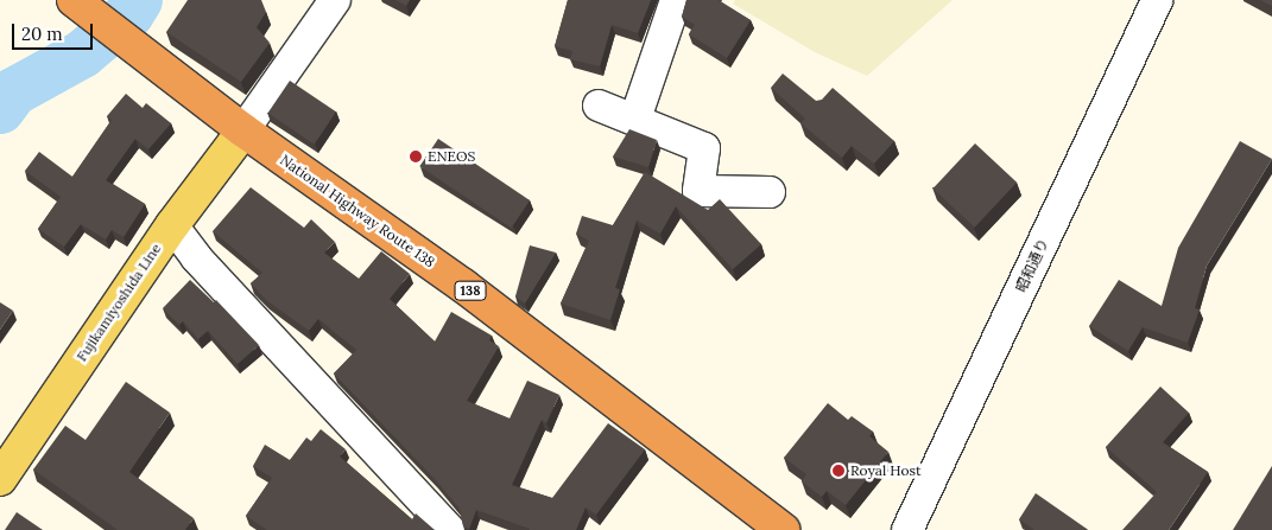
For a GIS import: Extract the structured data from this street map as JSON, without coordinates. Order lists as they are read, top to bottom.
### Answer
{
  "streets": {
    "highway": ["National Highway Route 138", "138"],
    "main road": ["Fujikamiyoshida Line"],
    "street": ["昭和通り"]
  },
  "crossings": [
    ["National Highway Route 138", "Fujikamiyoshida Line"]
  ],
  "places": ["ENEOS", "Royal Host"],
  "scale_bar": "20 m"
}
